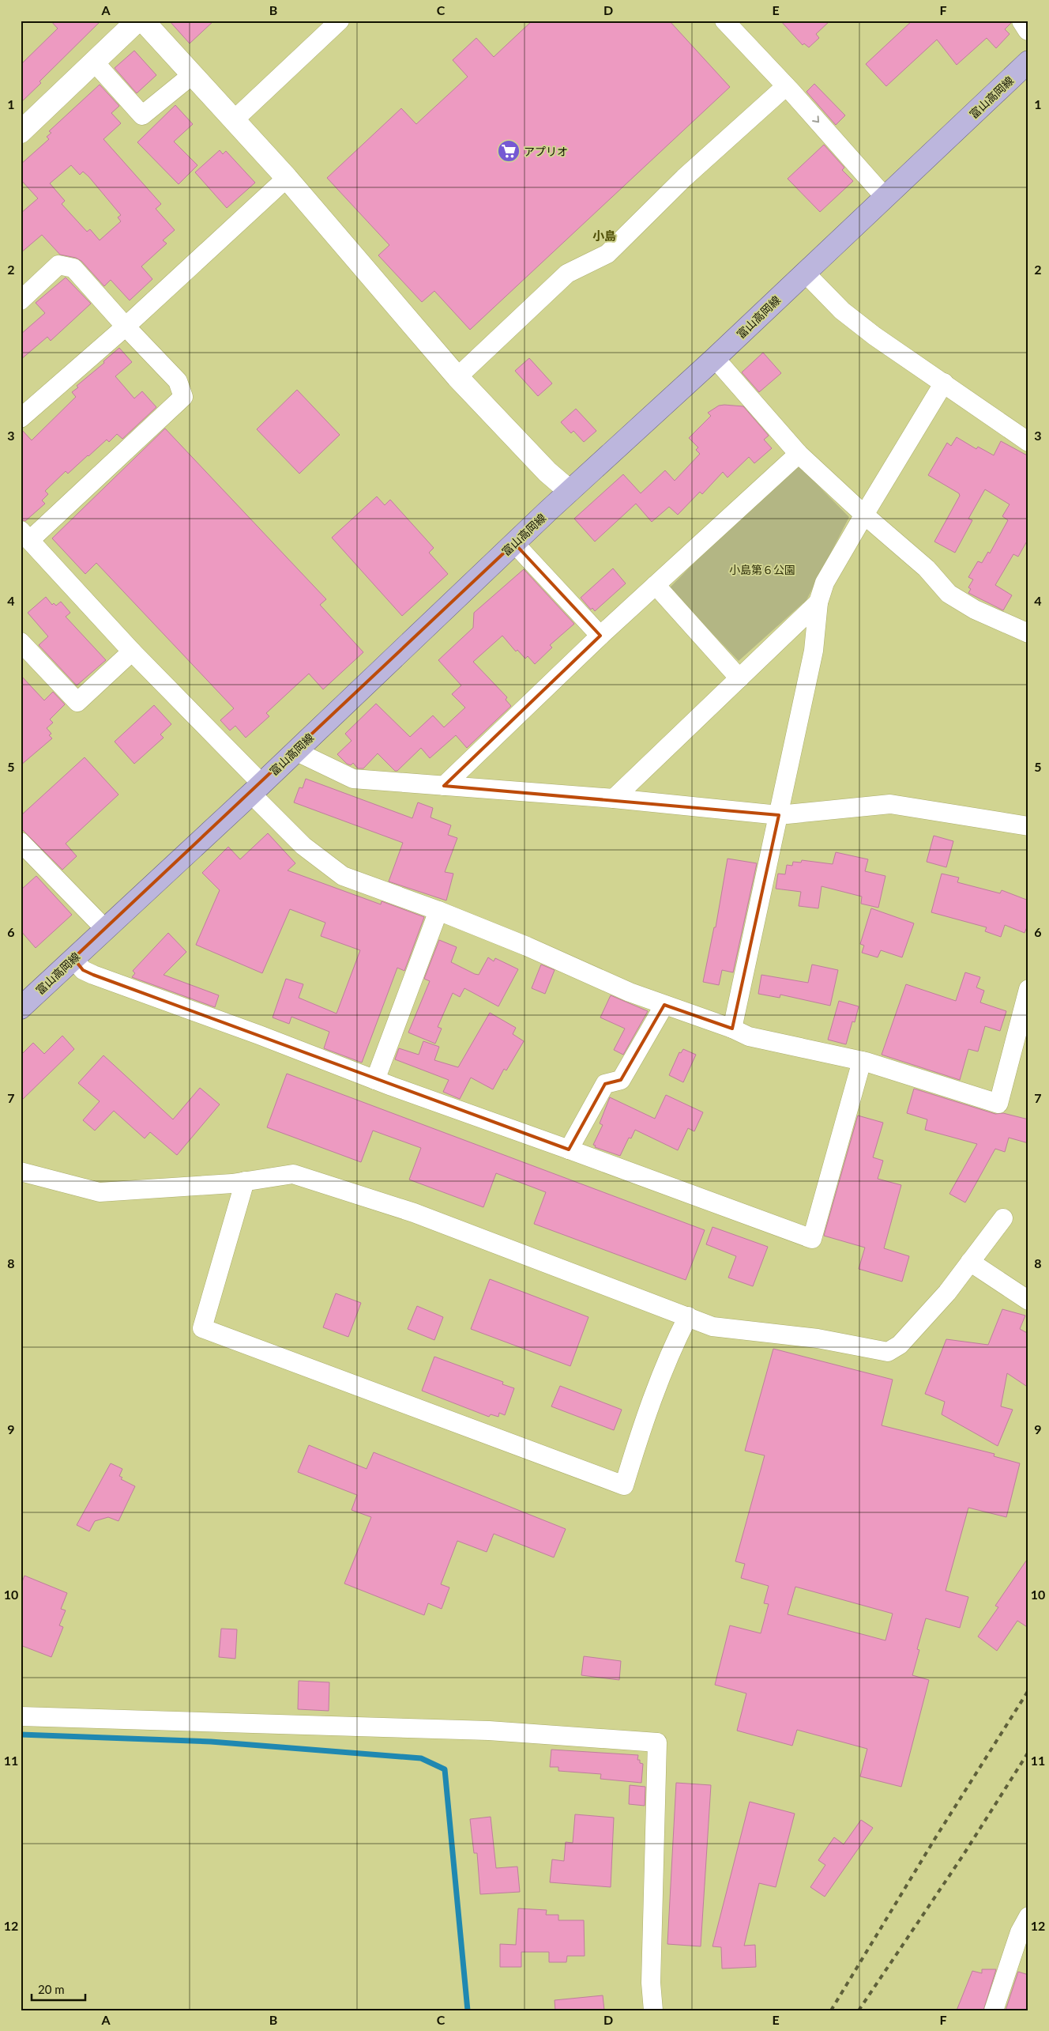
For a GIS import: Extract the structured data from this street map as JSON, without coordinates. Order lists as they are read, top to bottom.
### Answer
{
  "streets": {
    "main road": ["富山高岡線"]
  },
  "districts": ["小島"],
  "parks": ["小島第６公園"],
  "places": {
    "supermarket": ["アプリオ"]
  },
  "scale_bar": "20 m",
  "grid": {
    "columns": [
      "A",
      "B",
      "C",
      "D",
      "E",
      "F"
    ],
    "rows": [
      "1",
      "2",
      "3",
      "4",
      "5",
      "6",
      "7",
      "8",
      "9",
      "10",
      "11",
      "12"
    ]
  }
}
